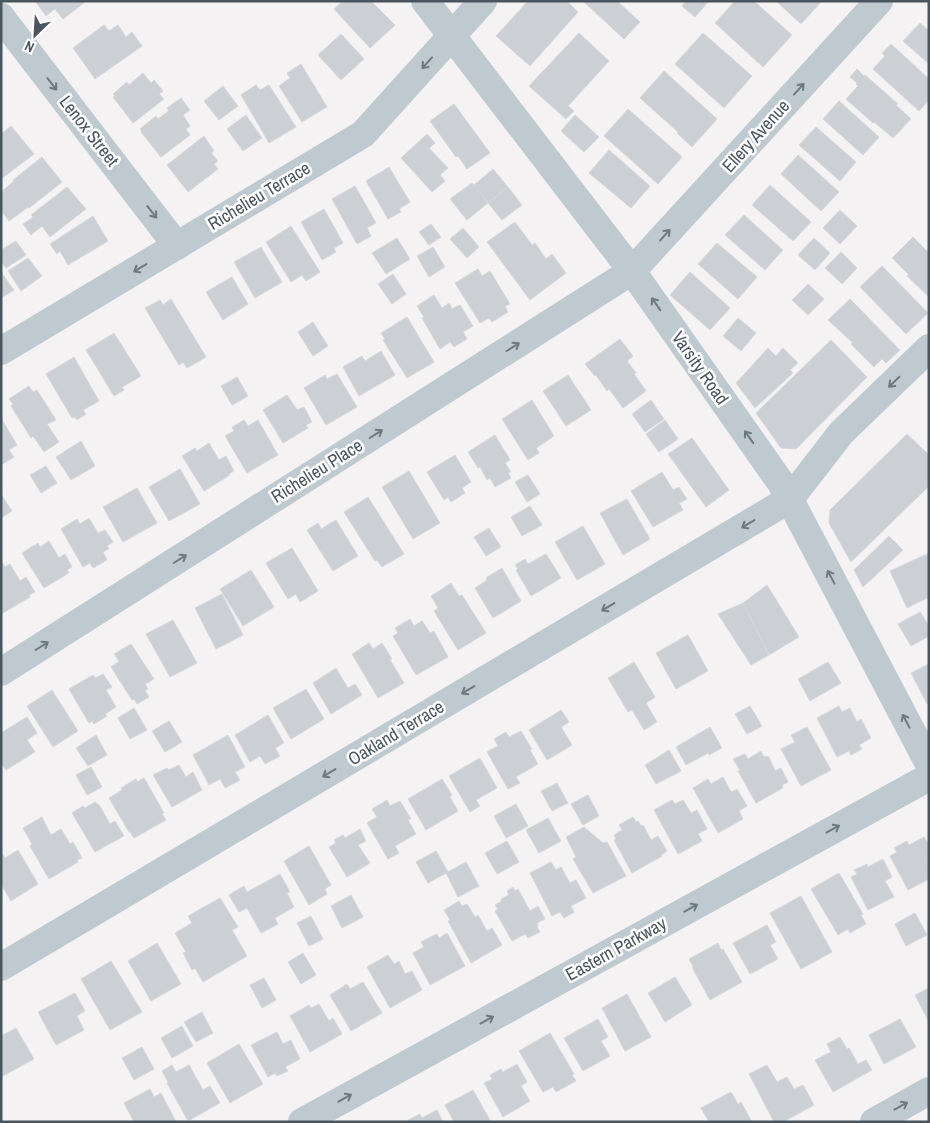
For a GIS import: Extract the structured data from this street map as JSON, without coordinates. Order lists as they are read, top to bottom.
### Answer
{
  "streets": {
    "street": [
      "Lenox Street",
      "Ellery Avenue",
      "Richelieu Terrace",
      "Varsity Road",
      "Richelieu Place",
      "Oakland Terrace",
      "Eastern Parkway"
    ]
  },
  "crossings": [
    ["Lenox Street", "Richelieu Terrace"],
    ["Ellery Avenue", "Varsity Road"],
    ["Ellery Avenue", "Richelieu Place"],
    ["Richelieu Terrace", "Varsity Road"],
    ["Varsity Road", "Richelieu Place"],
    ["Varsity Road", "Oakland Terrace"]
  ],
  "one_way": [
    "Lenox Street",
    "Ellery Avenue",
    "Richelieu Terrace",
    "Varsity Road",
    "Richelieu Place",
    "Oakland Terrace",
    "Eastern Parkway"
  ],
  "north": "bottom left"
}
